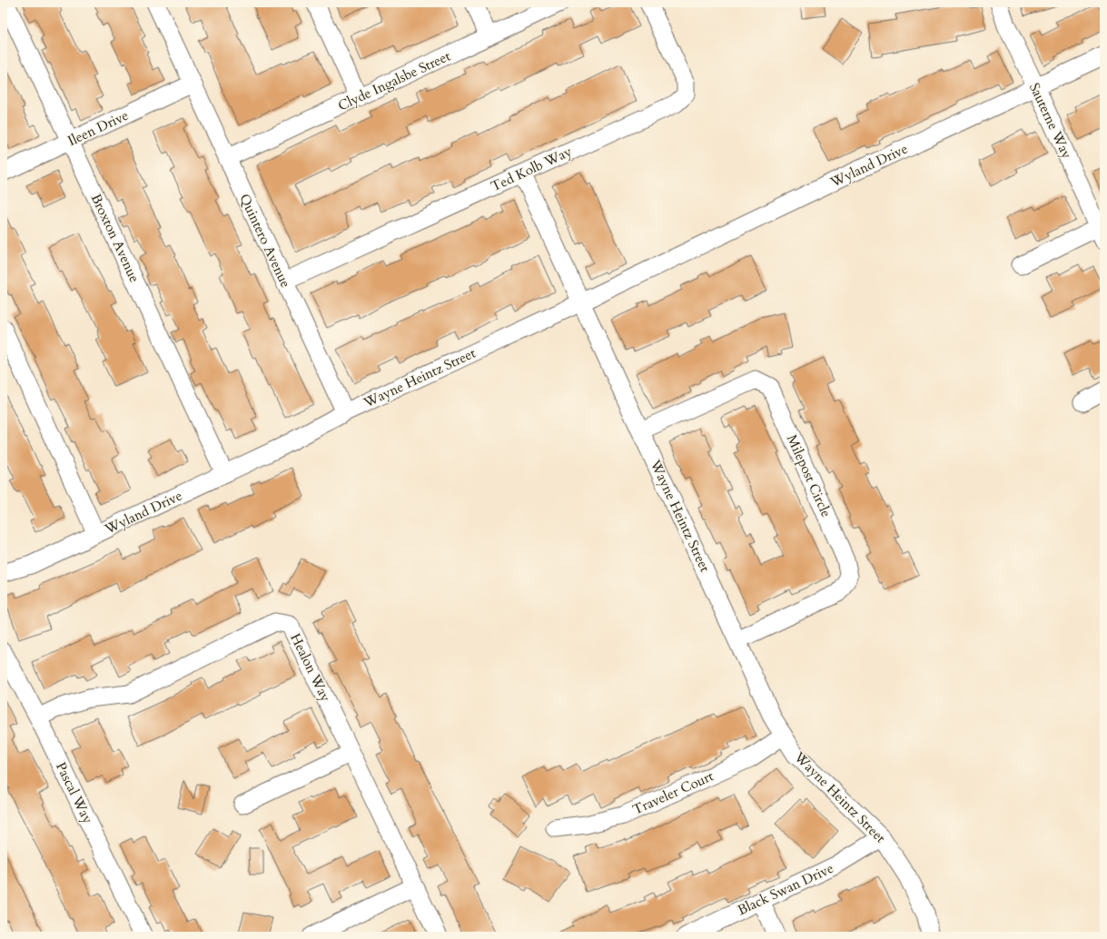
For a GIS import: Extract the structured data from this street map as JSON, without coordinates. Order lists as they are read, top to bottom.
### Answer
{
  "streets": {
    "street": [
      "Clyde Ingalsbe Street",
      "Sauterne Way",
      "Ileen Drive",
      "Wyland Drive",
      "Ted Kolb Way",
      "Broxton Avenue",
      "Quintero Avenue",
      "Wayne Heintz Street",
      "Milepost Circle",
      "Healon Way",
      "Pascal Way",
      "Traveler Court",
      "Black Swan Drive"
    ]
  },
  "crossings": [
    ["Clyde Ingalsbe Street", "Quintero Avenue"],
    ["Sauterne Way", "Wyland Drive"],
    ["Ileen Drive", "Broxton Avenue"],
    ["Ileen Drive", "Quintero Avenue"],
    ["Wyland Drive", "Broxton Avenue"],
    ["Wyland Drive", "Quintero Avenue"],
    ["Wyland Drive", "Wayne Heintz Street"],
    ["Ted Kolb Way", "Quintero Avenue"],
    ["Quintero Avenue", "Wayne Heintz Street"],
    ["Wayne Heintz Street", "Milepost Circle"],
    ["Wayne Heintz Street", "Traveler Court"],
    ["Wayne Heintz Street", "Black Swan Drive"],
    ["Healon Way", "Pascal Way"]
  ]
}
